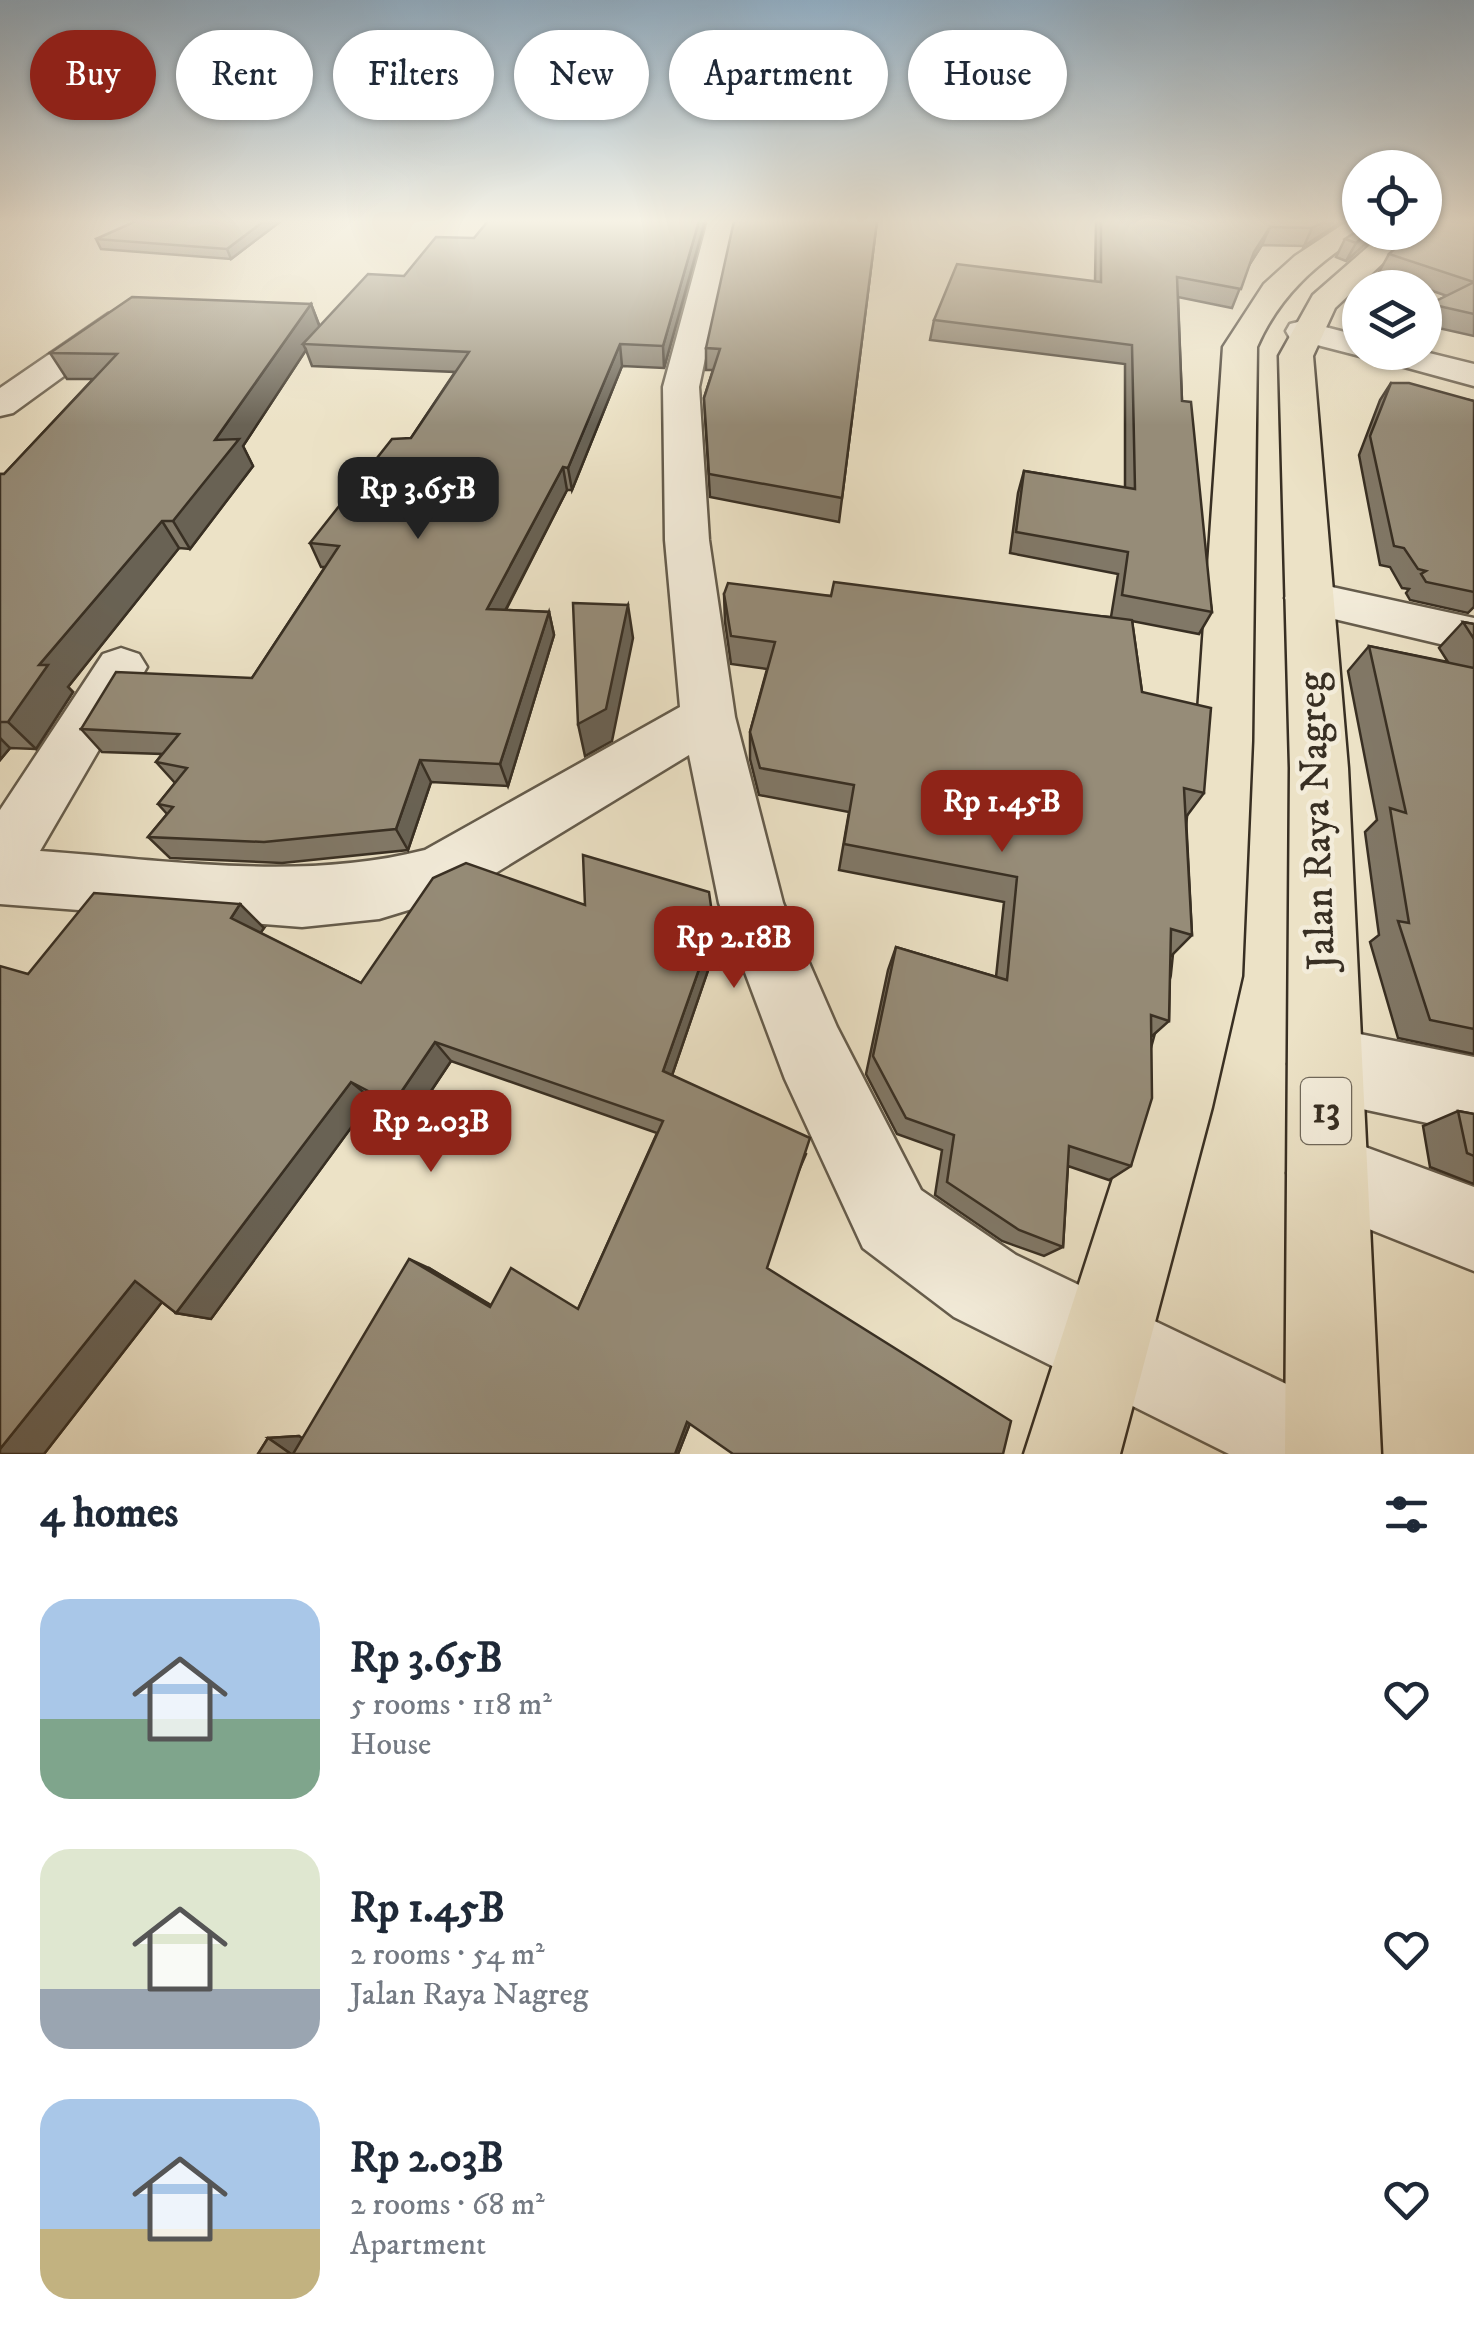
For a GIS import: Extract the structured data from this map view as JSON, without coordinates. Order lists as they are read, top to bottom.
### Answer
{
  "streets": {
    "highway": ["Jalan Raya Nagreg", "13"]
  },
  "page": {
    "chip": [
      "Buy",
      "Rent",
      "Filters",
      "New",
      "Apartment",
      "House"
    ],
    "price": [
      "Rp 3.65B",
      "Rp 1.45B",
      "Rp 2.18B",
      "Rp 2.03B"
    ],
    "heading": "4 homes",
    "list": [
      {
        "name": "Rp 3.65B",
        "note": "5 rooms · 118 m² · House"
      },
      {
        "name": "Rp 1.45B",
        "note": "2 rooms · 54 m² · Jalan Raya Nagreg"
      },
      {
        "name": "Rp 2.03B",
        "note": "2 rooms · 68 m² · Apartment"
      }
    ]
  }
}
